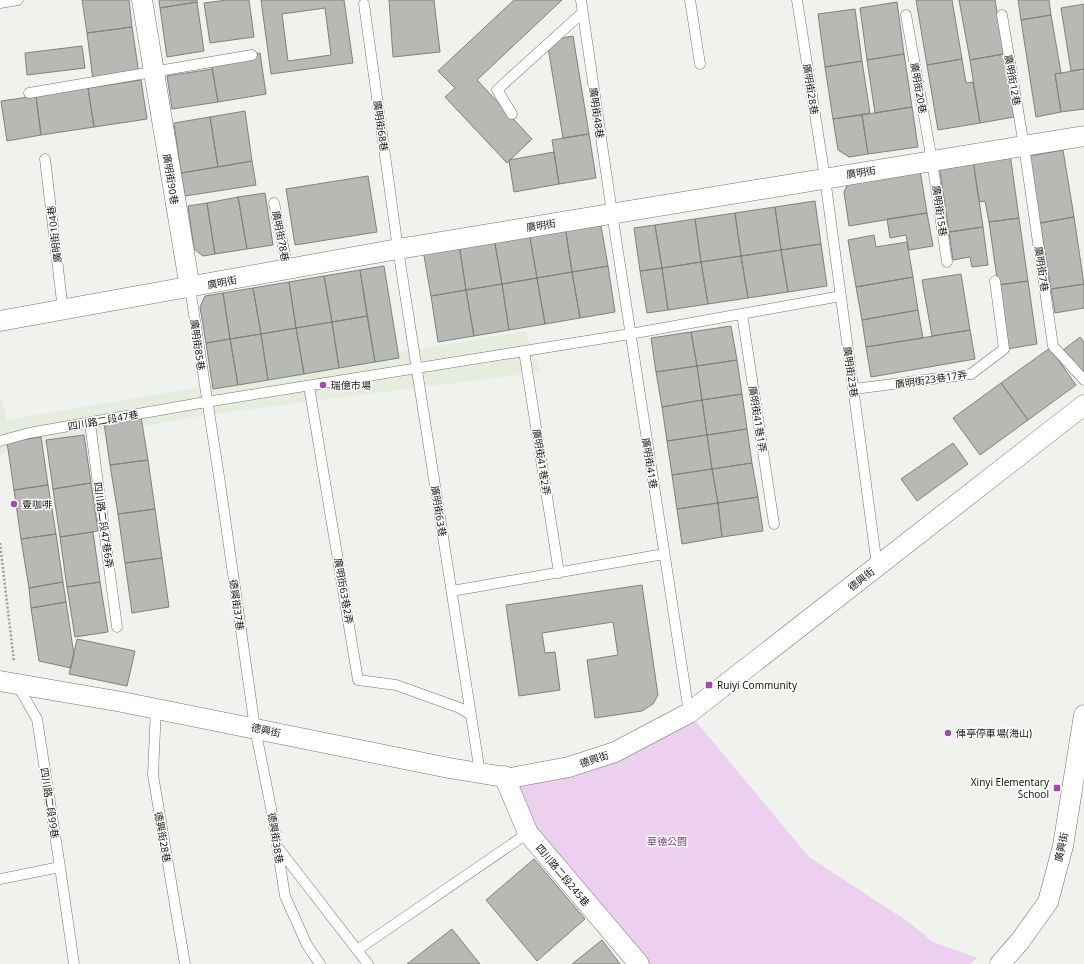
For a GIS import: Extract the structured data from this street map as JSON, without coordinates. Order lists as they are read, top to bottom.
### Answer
{
  "streets": {
    "street": [
      "廣明街",
      "廣明街90巷",
      "德興街",
      "廣興街",
      "四川路二段245巷"
    ],
    "lane": [
      "廣明街12巷",
      "廣明街20巷",
      "廣明街28巷",
      "廣明街48巷",
      "廣明街68巷",
      "廣明街15巷",
      "廣明街104巷",
      "廣明街78巷",
      "廣明街7巷",
      "廣明街85巷",
      "廣明街23巷",
      "廣明街23巷17弄",
      "廣明街41巷1弄",
      "四川路二段47巷",
      "廣明街41巷2弄",
      "廣明街41巷",
      "廣明街63巷",
      "四川路二段47巷6弄",
      "廣明街63巷2弄",
      "德興街37巷",
      "四川路二段99巷",
      "德興街28巷",
      "德興街38巷"
    ]
  },
  "crossings": [
    ["廣明街12巷", "廣明街"],
    ["廣明街12巷", "廣明街7巷"],
    ["廣明街20巷", "廣明街"],
    ["廣明街20巷", "廣明街15巷"],
    ["廣明街28巷", "廣明街"],
    ["廣明街28巷", "廣明街23巷"],
    ["廣明街48巷", "廣明街"],
    ["廣明街48巷", "廣明街41巷"],
    ["廣明街68巷", "廣明街"],
    ["廣明街68巷", "廣明街63巷"],
    ["廣明街", "廣明街90巷"],
    ["廣明街", "廣明街15巷"],
    ["廣明街", "廣明街104巷"],
    ["廣明街", "廣明街78巷"],
    ["廣明街", "廣明街7巷"],
    ["廣明街", "廣明街85巷"],
    ["廣明街", "廣明街23巷"],
    ["廣明街", "廣明街41巷"],
    ["廣明街", "廣明街63巷"],
    ["廣明街90巷", "廣明街85巷"],
    ["廣明街85巷", "四川路二段47巷"],
    ["廣明街85巷", "德興街37巷"],
    ["廣明街23巷", "廣明街23巷17弄"],
    ["廣明街23巷", "德興街"],
    ["四川路二段47巷", "四川路二段47巷6弄"],
    ["廣明街41巷", "德興街"],
    ["廣明街63巷", "德興街"],
    ["廣明街63巷", "廣明街63巷2弄"],
    ["德興街", "德興街37巷"],
    ["德興街", "四川路二段99巷"],
    ["德興街", "德興街28巷"],
    ["德興街", "德興街38巷"],
    ["德興街", "四川路二段245巷"],
    ["德興街37巷", "德興街38巷"]
  ],
  "parks": ["華德公園"],
  "places": {
    "other": ["瑞億市場", "壹咖啡", "俥亭停車場(海山)"],
    "transit": ["Ruiyi Community", "Xinyi Elementary School"]
  }
}
